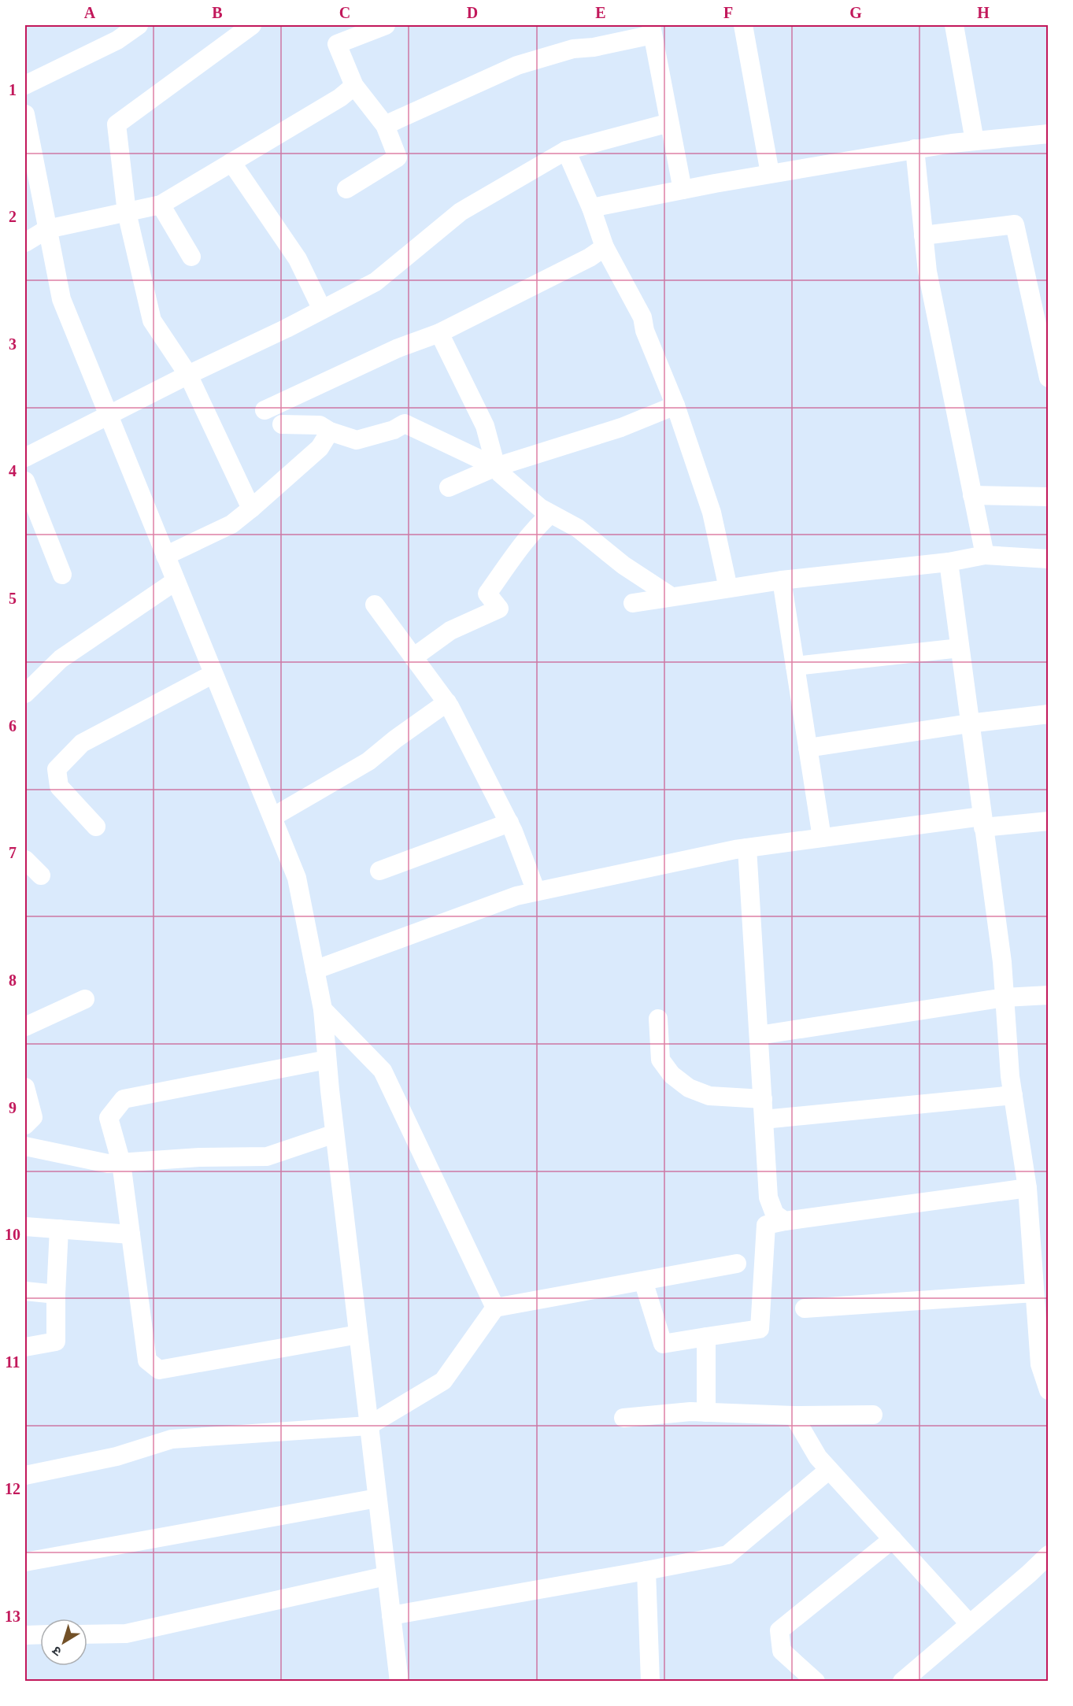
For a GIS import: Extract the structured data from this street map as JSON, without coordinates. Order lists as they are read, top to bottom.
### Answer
{
  "north": "bottom left",
  "grid": {
    "columns": [
      "A",
      "B",
      "C",
      "D",
      "E",
      "F",
      "G",
      "H"
    ],
    "rows": [
      "1",
      "2",
      "3",
      "4",
      "5",
      "6",
      "7",
      "8",
      "9",
      "10",
      "11",
      "12",
      "13"
    ]
  }
}
